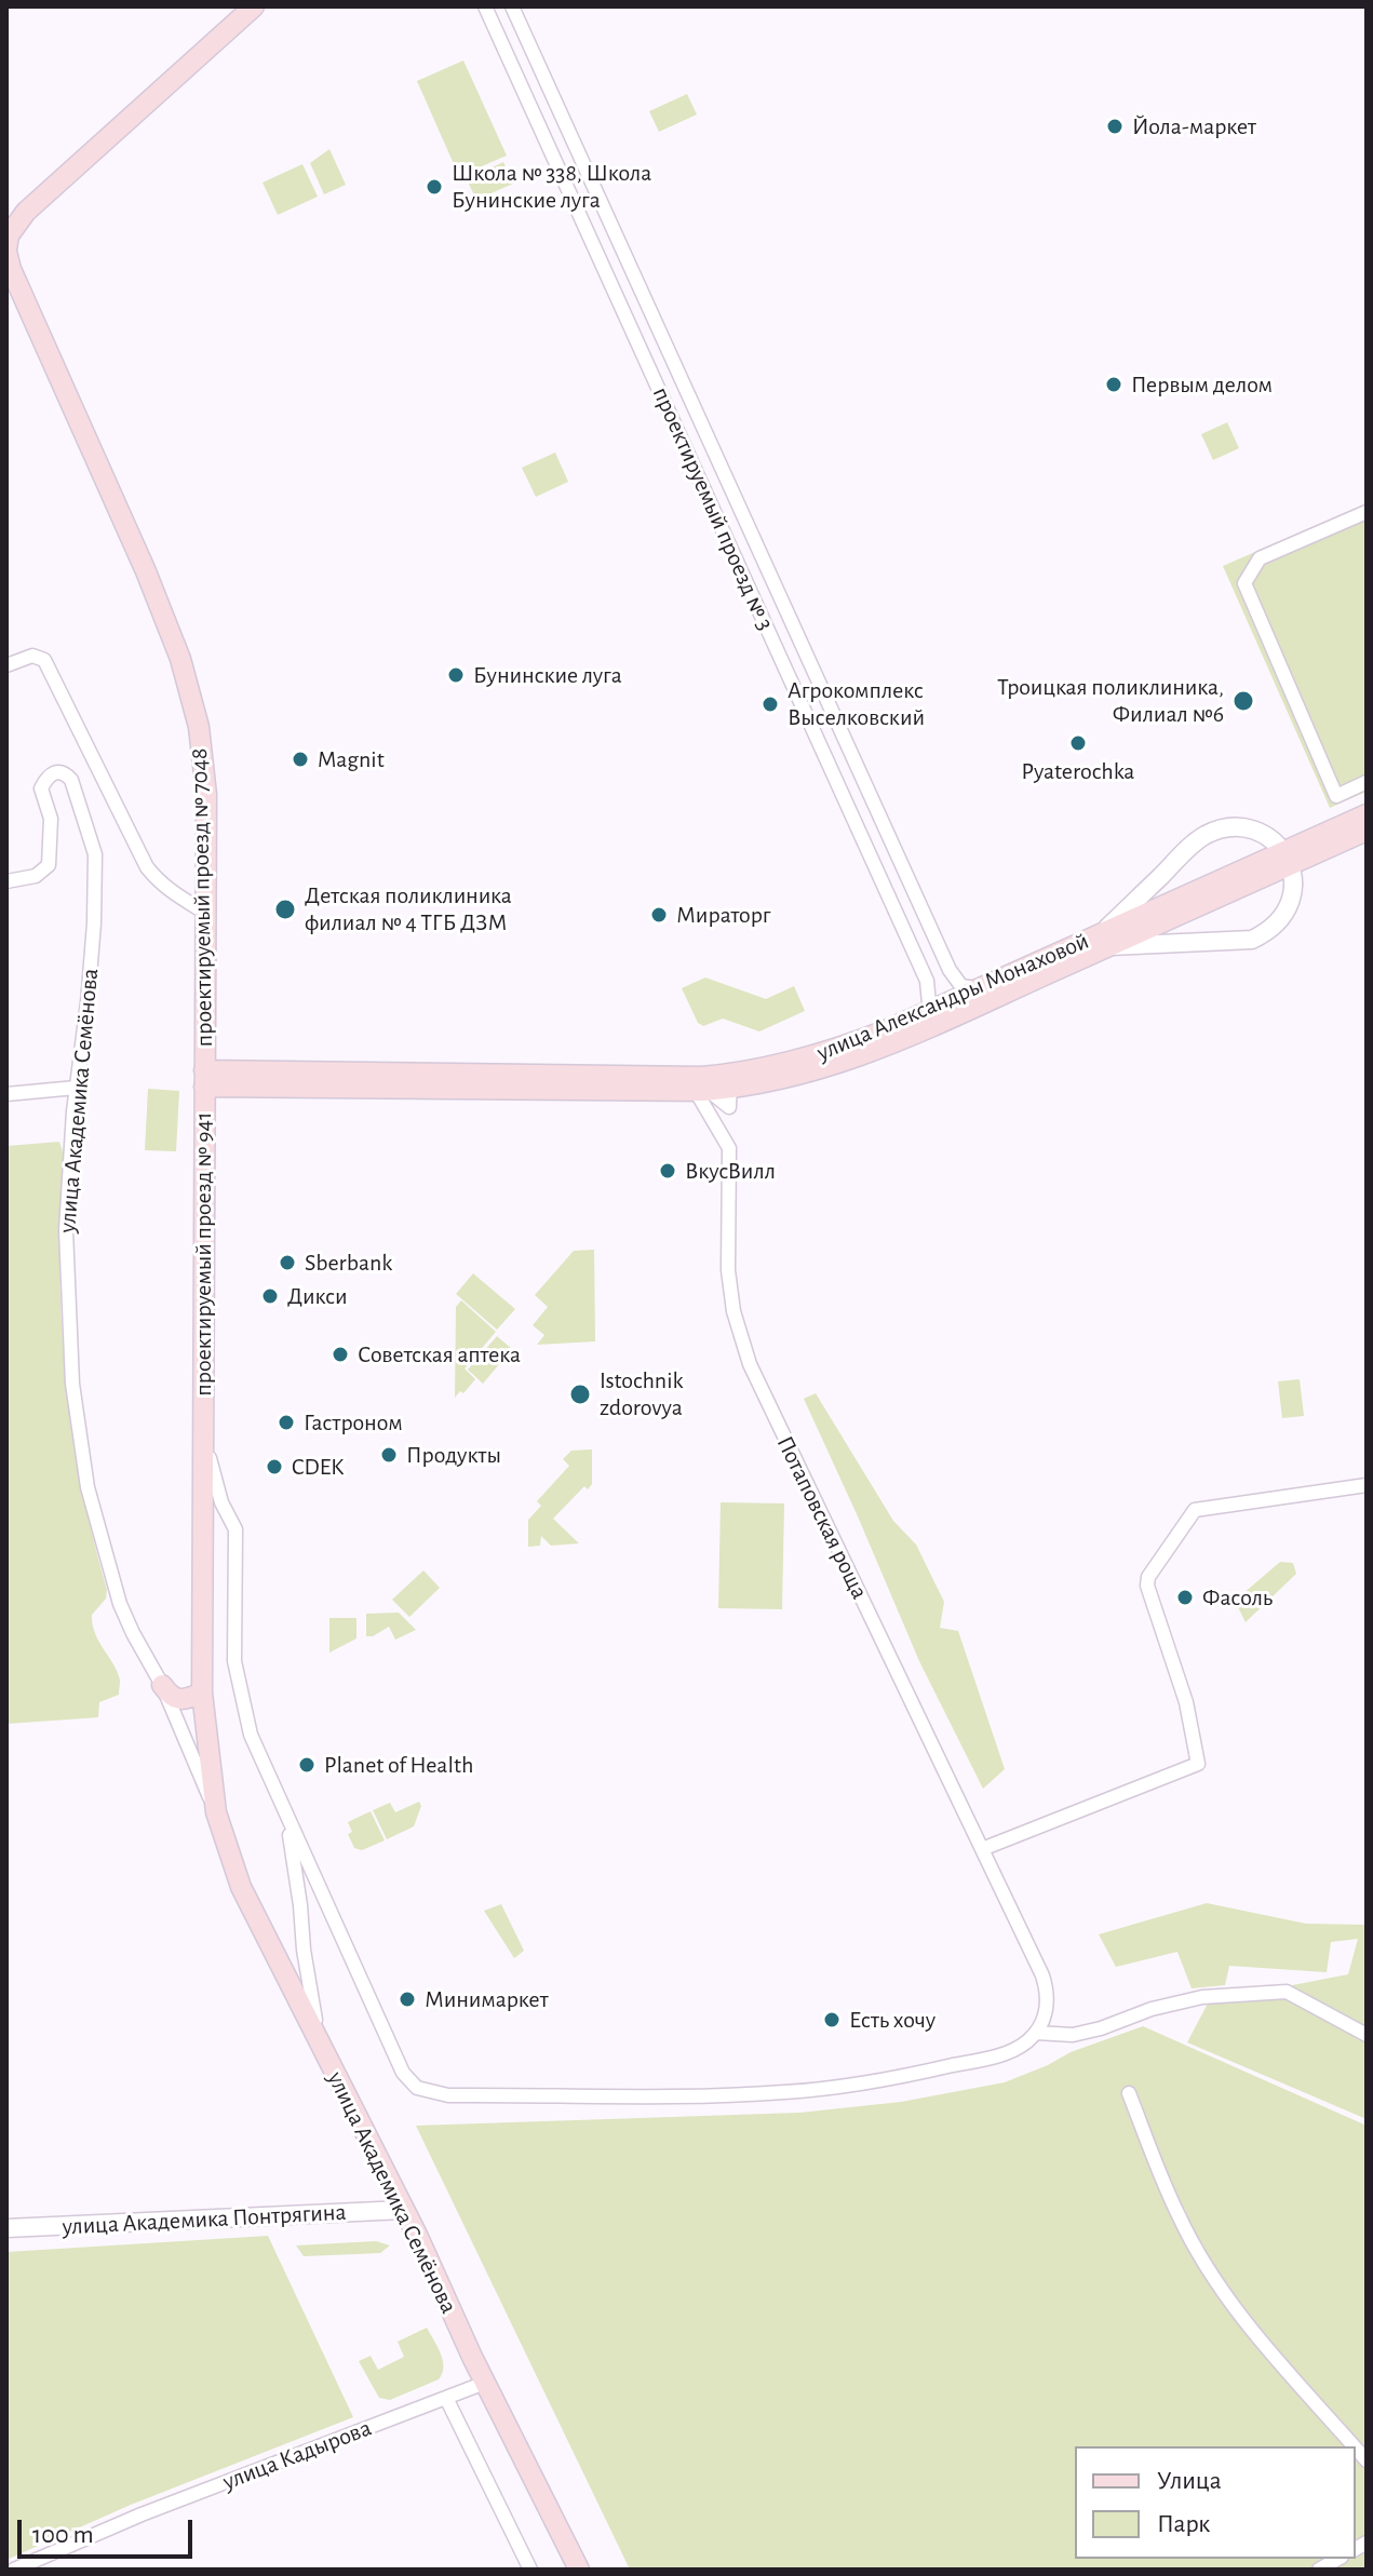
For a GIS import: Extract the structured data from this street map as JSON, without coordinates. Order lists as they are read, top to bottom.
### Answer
{
  "streets": {
    "main road": [
      "проектируемый проезд № 7048",
      "улица Александры Монаховой",
      "улица Академика Семёнова",
      "проектируемый проезд № 941"
    ],
    "street": [
      "проектируемый проезд № 3",
      "Потаповская роща",
      "улица Академика Понтрягина",
      "улица Кадырова"
    ]
  },
  "crossings": [
    ["проектируемый проезд № 3", "улица Александры Монаховой"],
    ["проектируемый проезд № 7048", "улица Александры Монаховой"],
    ["проектируемый проезд № 7048", "проектируемый проезд № 941"],
    ["улица Александры Монаховой", "проектируемый проезд № 941"],
    ["улица Александры Монаховой", "Потаповская роща"],
    ["улица Академика Семёнова", "проектируемый проезд № 941"],
    ["улица Академика Семёнова", "улица Академика Понтрягина"],
    ["улица Академика Семёнова", "улица Кадырова"]
  ],
  "places": [
    "Йола-маркет",
    "Школа № 338, Школа Бунинские луга",
    "Первым делом",
    "Бунинские луга",
    "Троицкая поликлиника, Филиал №6",
    "Агрокомплекс Выселковский",
    "Pyaterochka",
    "Magnit",
    "Детская поликлиника филиал № 4 ТГБ ДЗМ",
    "Мираторг",
    "ВкусВилл",
    "Sberbank",
    "Дикси",
    "Советская аптека",
    "Istochnik zdorovya",
    "Гастроном",
    "Продукты",
    "CDEK",
    "Фасоль",
    "Planet of Health",
    "Минимаркет",
    "Есть хочу"
  ],
  "legend": ["Улица", "Парк"],
  "scale_bar": "100 m"
}
